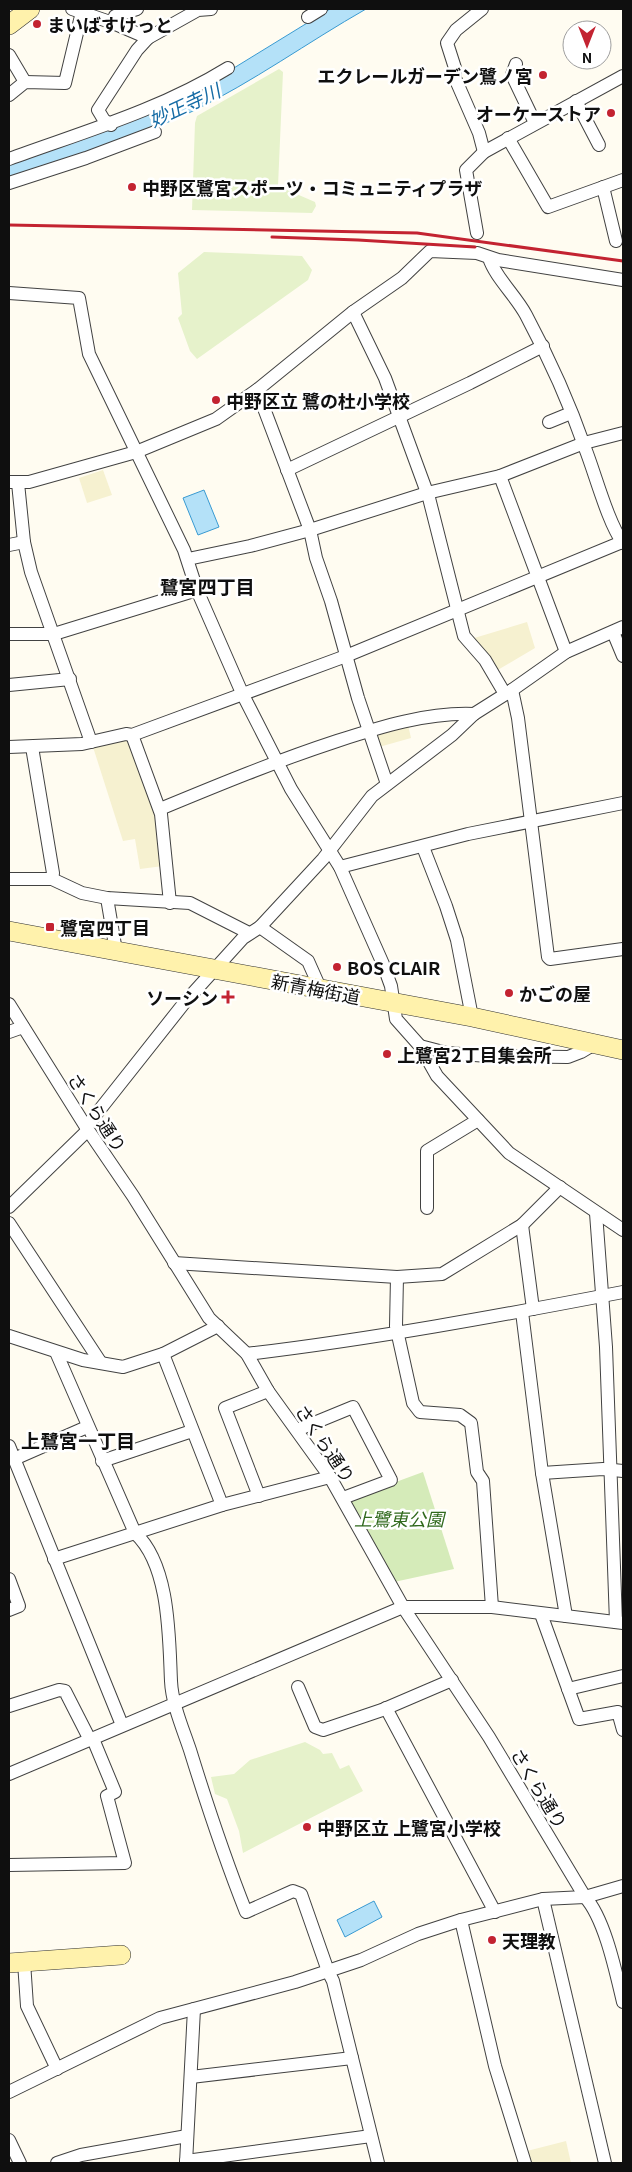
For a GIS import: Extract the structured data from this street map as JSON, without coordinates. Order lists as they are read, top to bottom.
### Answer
{
  "streets": {
    "main road": ["新青梅街道"],
    "street": ["さくら通り"]
  },
  "districts": ["鷺宮四丁目", "上鷺宮一丁目"],
  "water": ["妙正寺川"],
  "parks": ["上鷺東公園"],
  "places": {
    "other": [
      "まいばすけっと",
      "エクレールガーデン鷺ノ宮",
      "オーケーストア",
      "中野区鷺宮スポーツ・コミュニティプラザ",
      "中野区立 鷺の杜小学校",
      "BOS CLAIR",
      "かごの屋",
      "上鷺宮2丁目集会所",
      "中野区立 上鷺宮小学校",
      "天理教"
    ],
    "transit": ["鷺宮四丁目"],
    "health": ["ソーシン"]
  },
  "north": "bottom"
}
